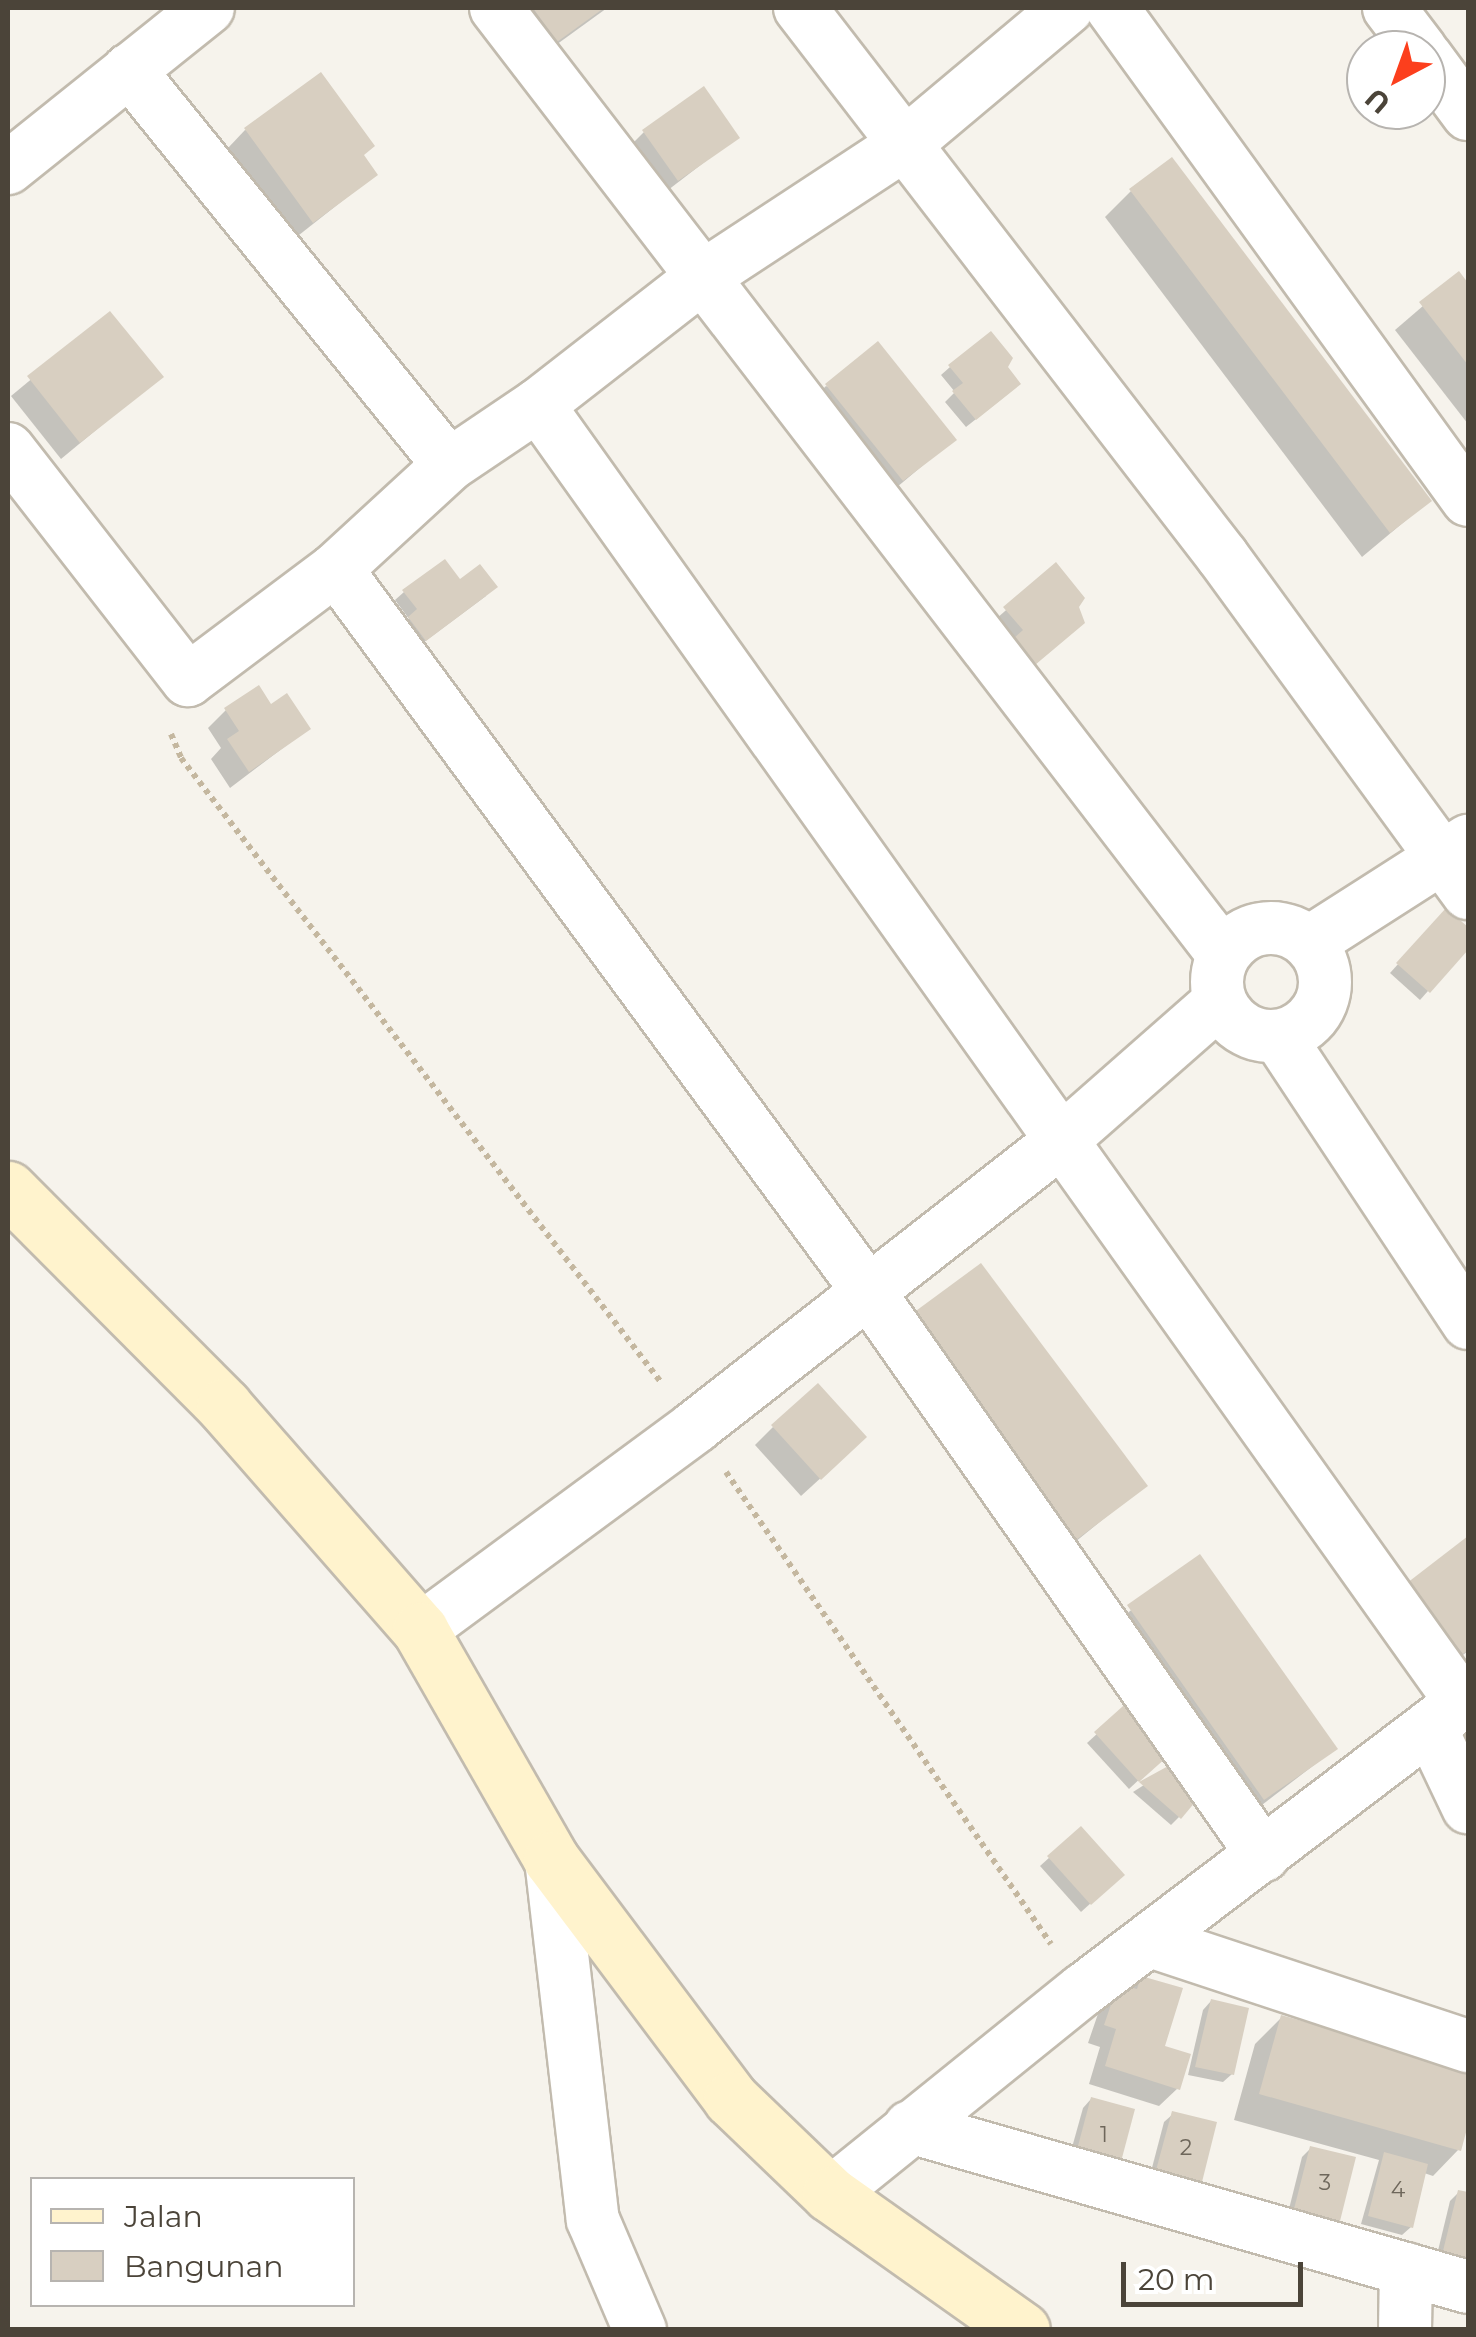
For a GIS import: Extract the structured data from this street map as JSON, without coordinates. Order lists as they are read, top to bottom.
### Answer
{
  "house_numbers": [
    "1",
    "2",
    "3",
    "4"
  ],
  "legend": ["Jalan", "Bangunan"],
  "scale_bar": "20 m",
  "north": "bottom left"
}
